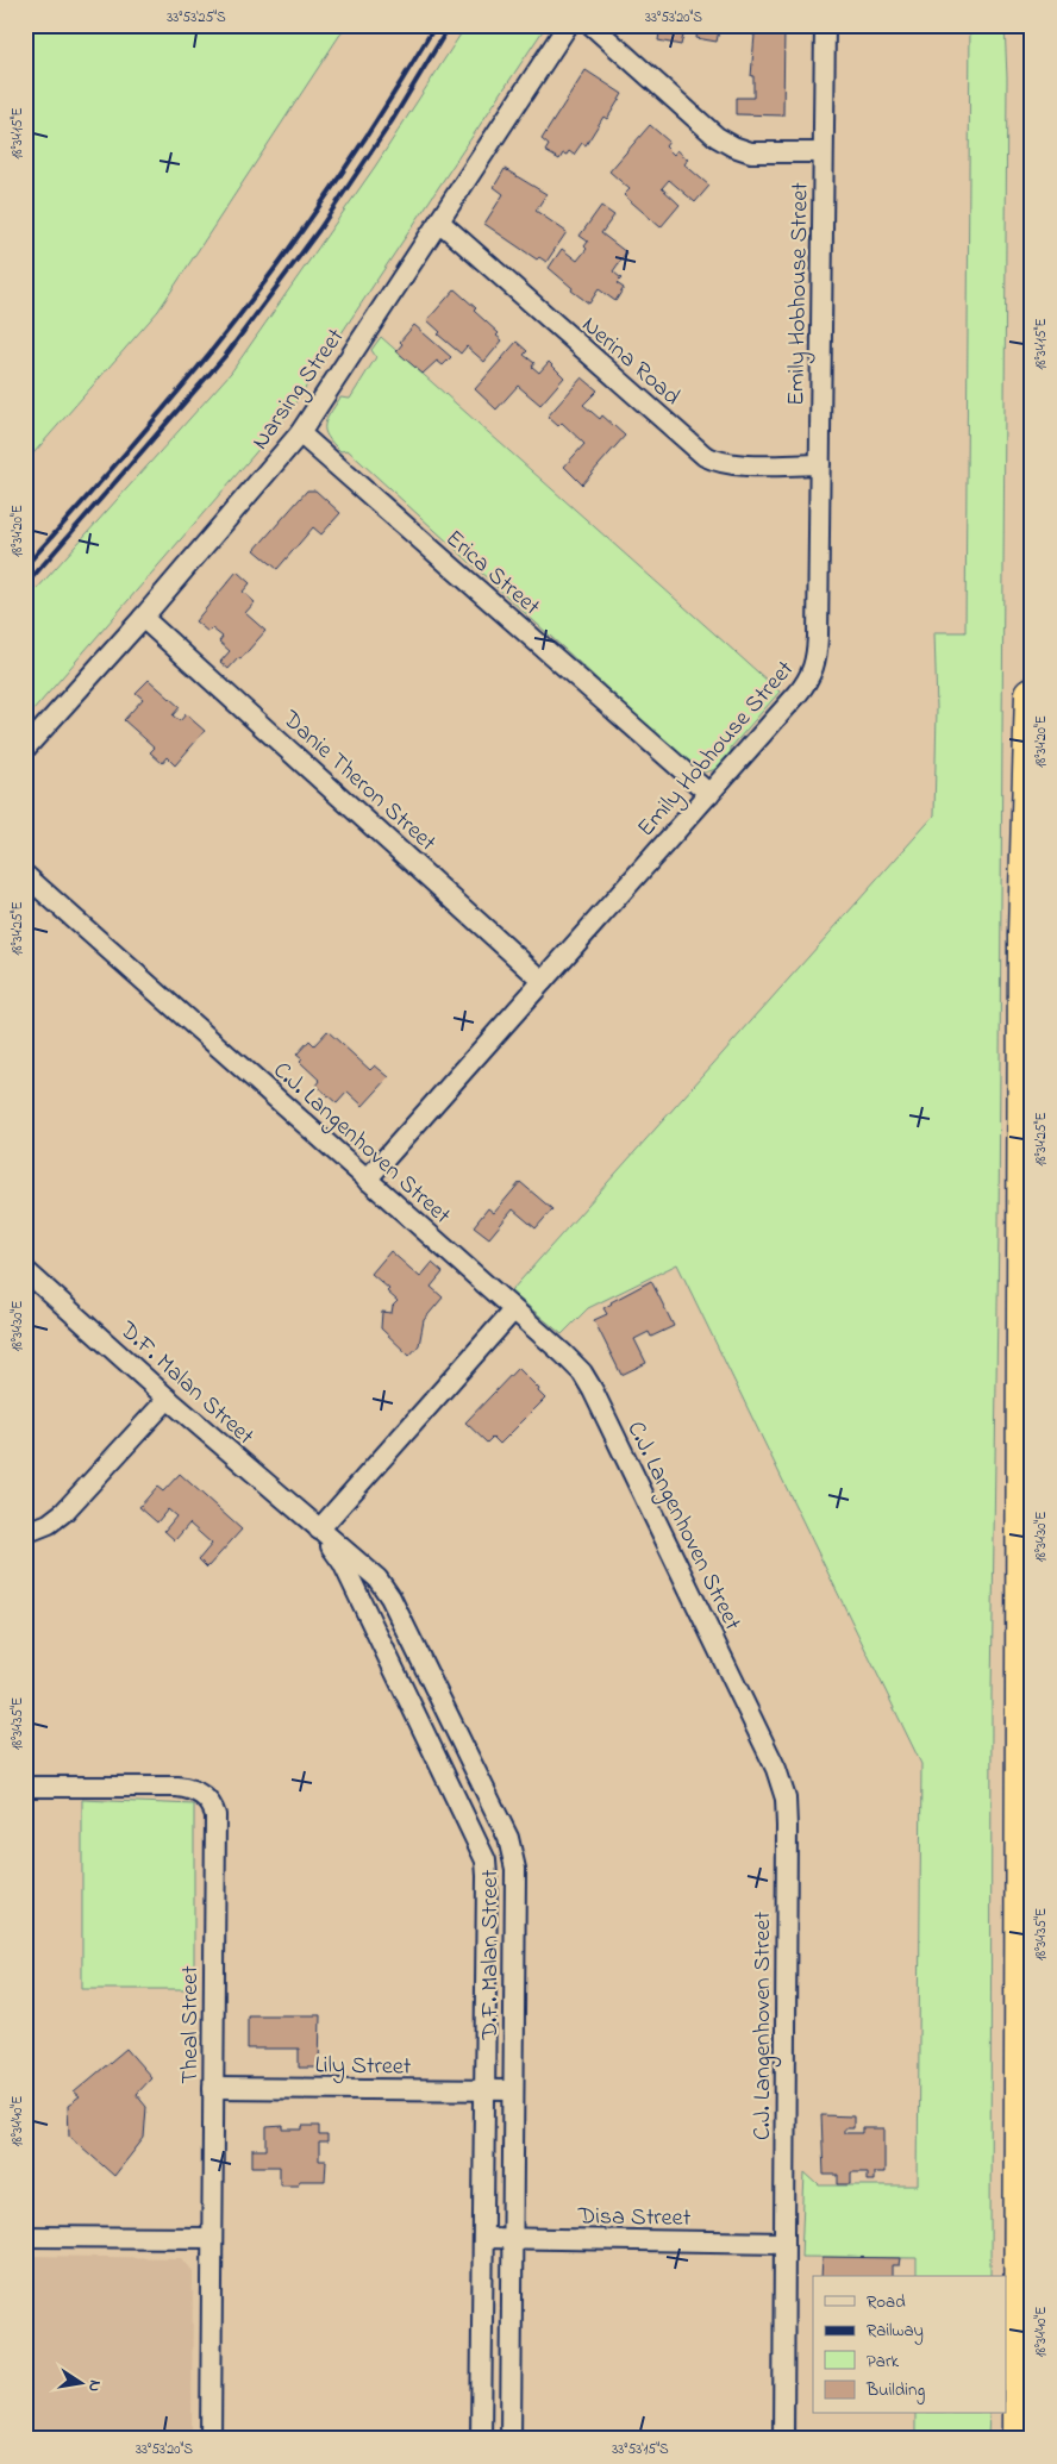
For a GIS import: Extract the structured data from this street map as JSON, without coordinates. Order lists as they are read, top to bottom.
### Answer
{
  "streets": {
    "street": [
      "Emily Hobhouse Street",
      "Nerina Road",
      "Narsing Street",
      "Erica Street",
      "Danie Theron Street",
      "C.J. Langenhoven Street",
      "D.F. Malan Street",
      "Theal Street",
      "Lily Street",
      "Disa Street"
    ]
  },
  "crossings": [
    ["Emily Hobhouse Street", "Nerina Road"],
    ["Emily Hobhouse Street", "Erica Street"],
    ["Emily Hobhouse Street", "Danie Theron Street"],
    ["Emily Hobhouse Street", "C.J. Langenhoven Street"],
    ["Nerina Road", "Narsing Street"],
    ["Narsing Street", "Erica Street"],
    ["Narsing Street", "Danie Theron Street"],
    ["C.J. Langenhoven Street", "Disa Street"],
    ["D.F. Malan Street", "Lily Street"],
    ["D.F. Malan Street", "Disa Street"],
    ["Theal Street", "Lily Street"]
  ],
  "legend": [
    "Road",
    "Railway",
    "Park",
    "Building"
  ],
  "north": "right",
  "coordinates": [
    "33°53'25\"S",
    "33°53'20\"S",
    "18°34'15\"E",
    "18°34'20\"E",
    "18°34'25\"E",
    "18°34'30\"E",
    "18°34'35\"E",
    "18°34'40\"E",
    "33°53'15\"S"
  ]
}
